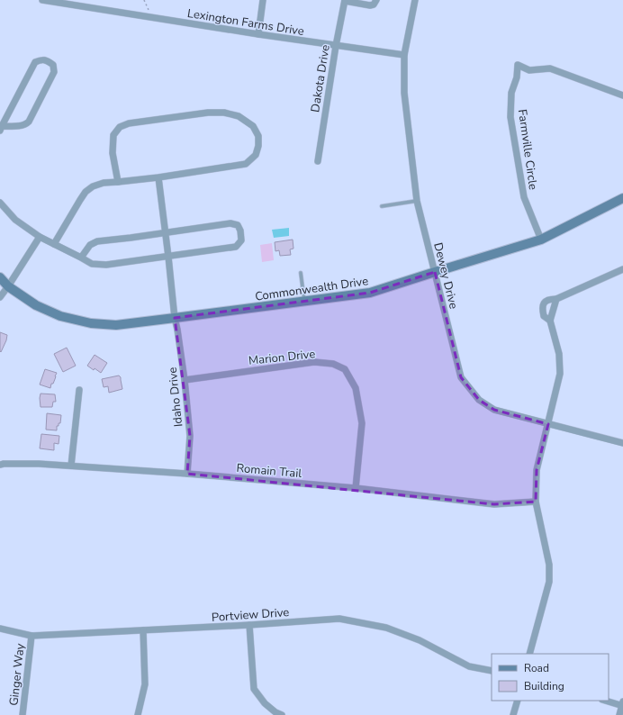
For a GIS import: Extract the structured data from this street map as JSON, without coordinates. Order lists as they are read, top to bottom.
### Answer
{
  "streets": {
    "street": [
      "Lexington Farms Drive",
      "Dakota Drive",
      "Farmville Circle",
      "Dewey Drive",
      "Commonwealth Drive",
      "Marion Drive",
      "Idaho Drive",
      "Romain Trail",
      "Portview Drive",
      "Ginger Way"
    ]
  },
  "crossings": [
    ["Lexington Farms Drive", "Dakota Drive"],
    ["Lexington Farms Drive", "Dewey Drive"],
    ["Farmville Circle", "Commonwealth Drive"],
    ["Dewey Drive", "Commonwealth Drive"],
    ["Commonwealth Drive", "Idaho Drive"],
    ["Marion Drive", "Idaho Drive"],
    ["Marion Drive", "Romain Trail"],
    ["Idaho Drive", "Romain Trail"],
    ["Portview Drive", "Ginger Way"]
  ],
  "legend": ["Road", "Building"]
}
